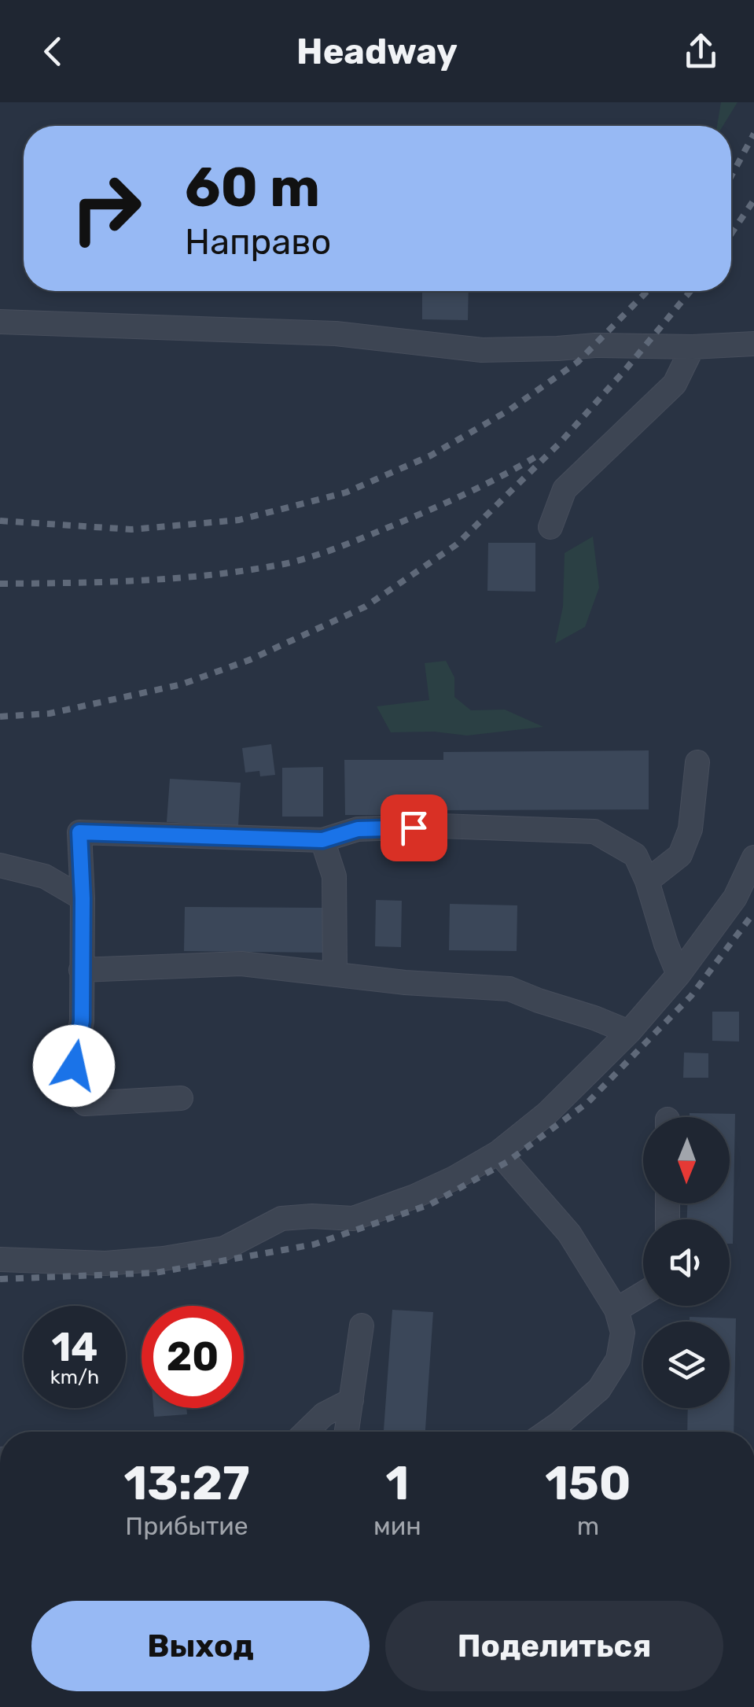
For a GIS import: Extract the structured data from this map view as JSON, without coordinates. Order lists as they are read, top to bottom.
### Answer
{
  "north": "bottom",
  "page": {
    "header": "Headway",
    "turn": ["60 m", "Направо"],
    "speed": "14 km/h",
    "limit": "20",
    "eta": [
      "13:27",
      "Прибытие",
      "1",
      "мин",
      "150",
      "m"
    ],
    "buttons": ["Выход", "Поделиться"]
  }
}
